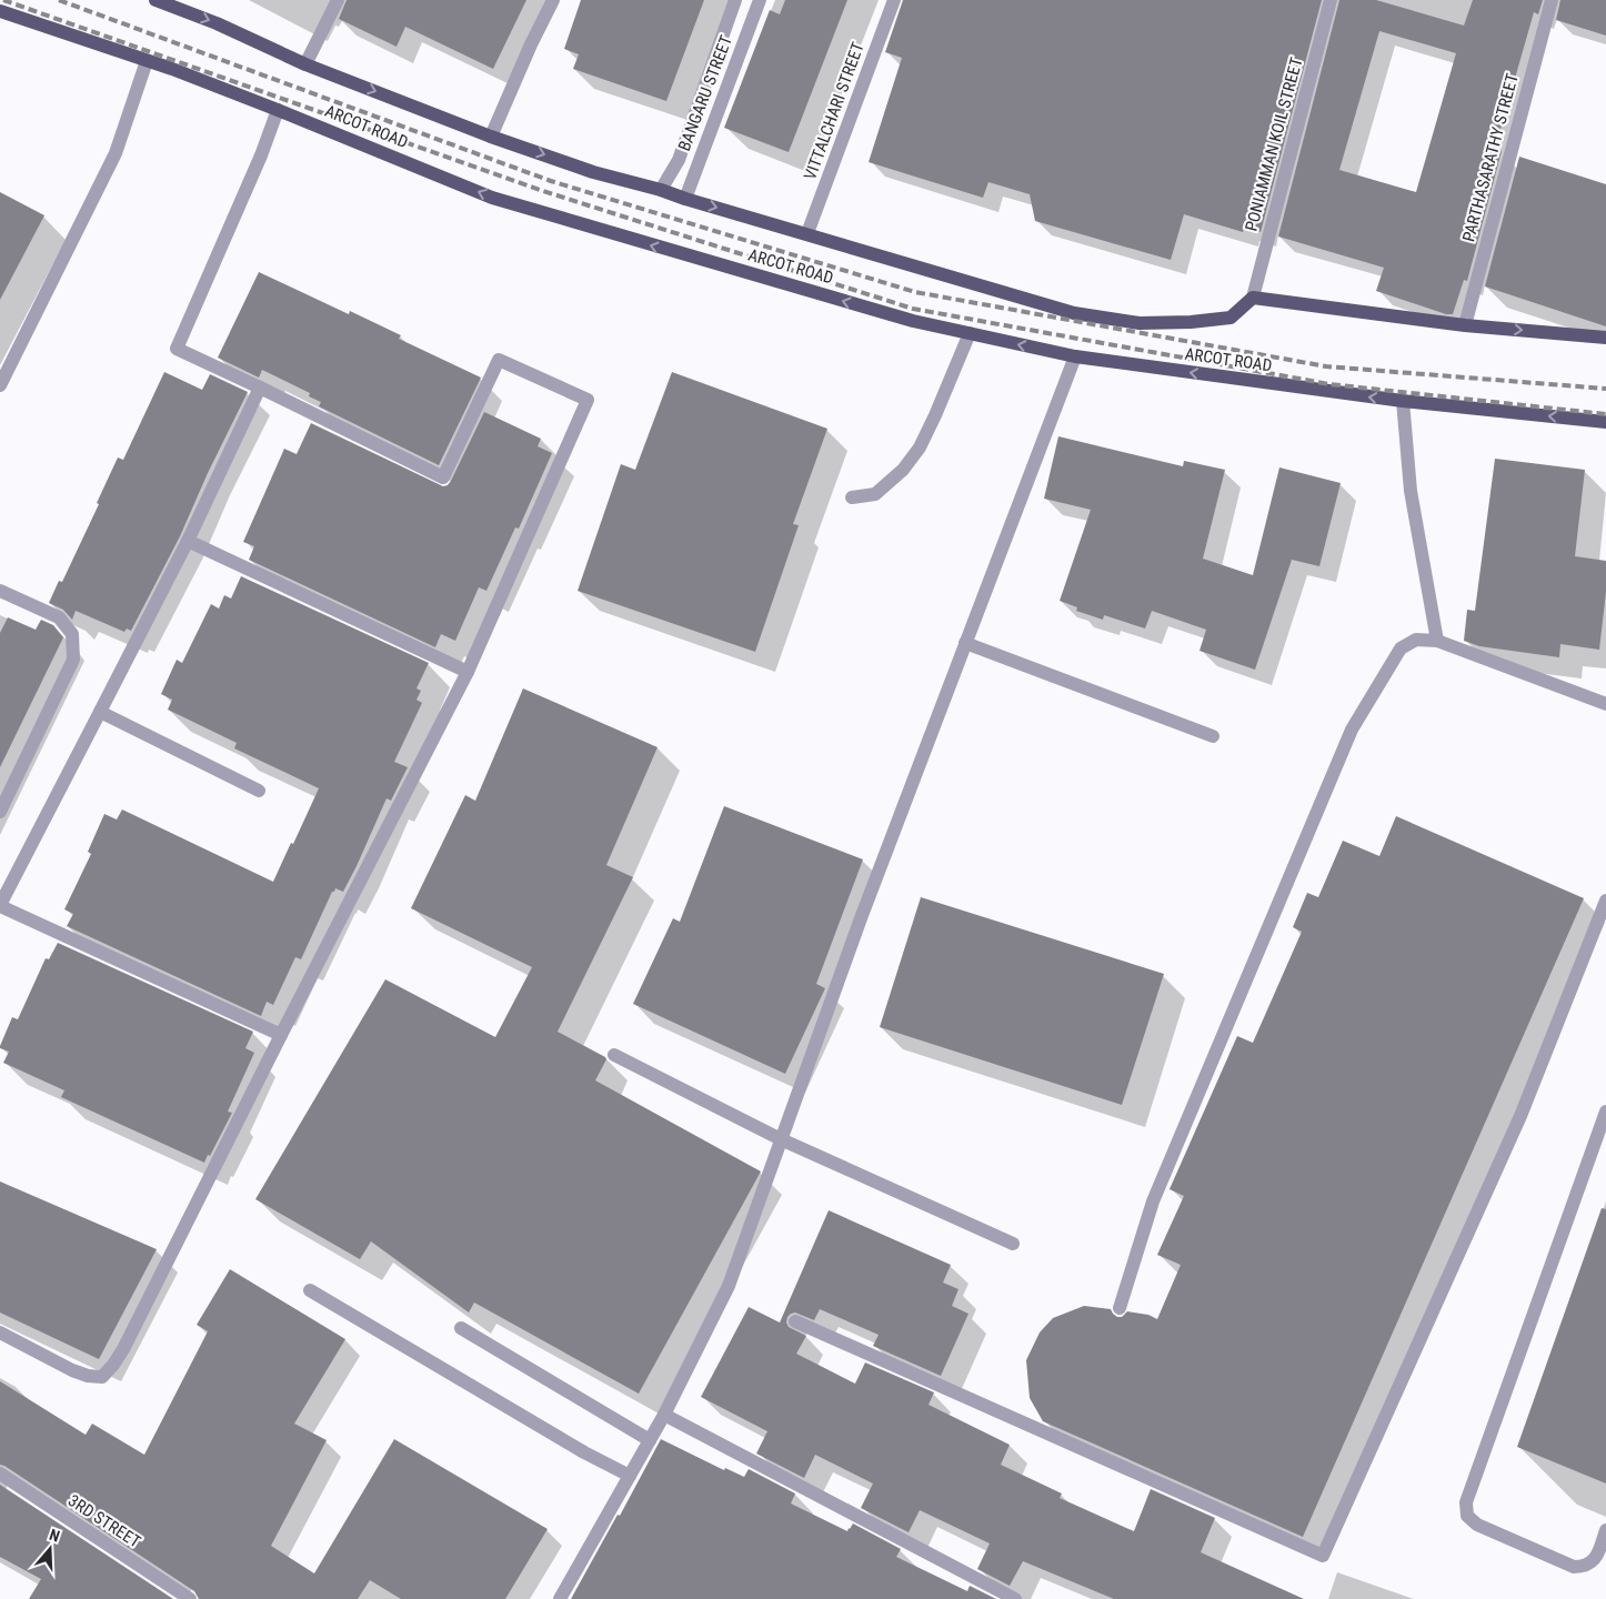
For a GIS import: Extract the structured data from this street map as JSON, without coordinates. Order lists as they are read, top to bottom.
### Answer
{
  "streets": {
    "main road": ["ARCOT ROAD"],
    "street": [
      "BANGARU STREET",
      "VITTALCHARI STREET",
      "PONIAMMAN KOIL STREET",
      "PARTHASARATHY STREET",
      "3RD STREET"
    ]
  },
  "crossings": [
    ["BANGARU STREET", "ARCOT ROAD"],
    ["VITTALCHARI STREET", "ARCOT ROAD"],
    ["ARCOT ROAD", "PONIAMMAN KOIL STREET"]
  ],
  "north": "top"
}
